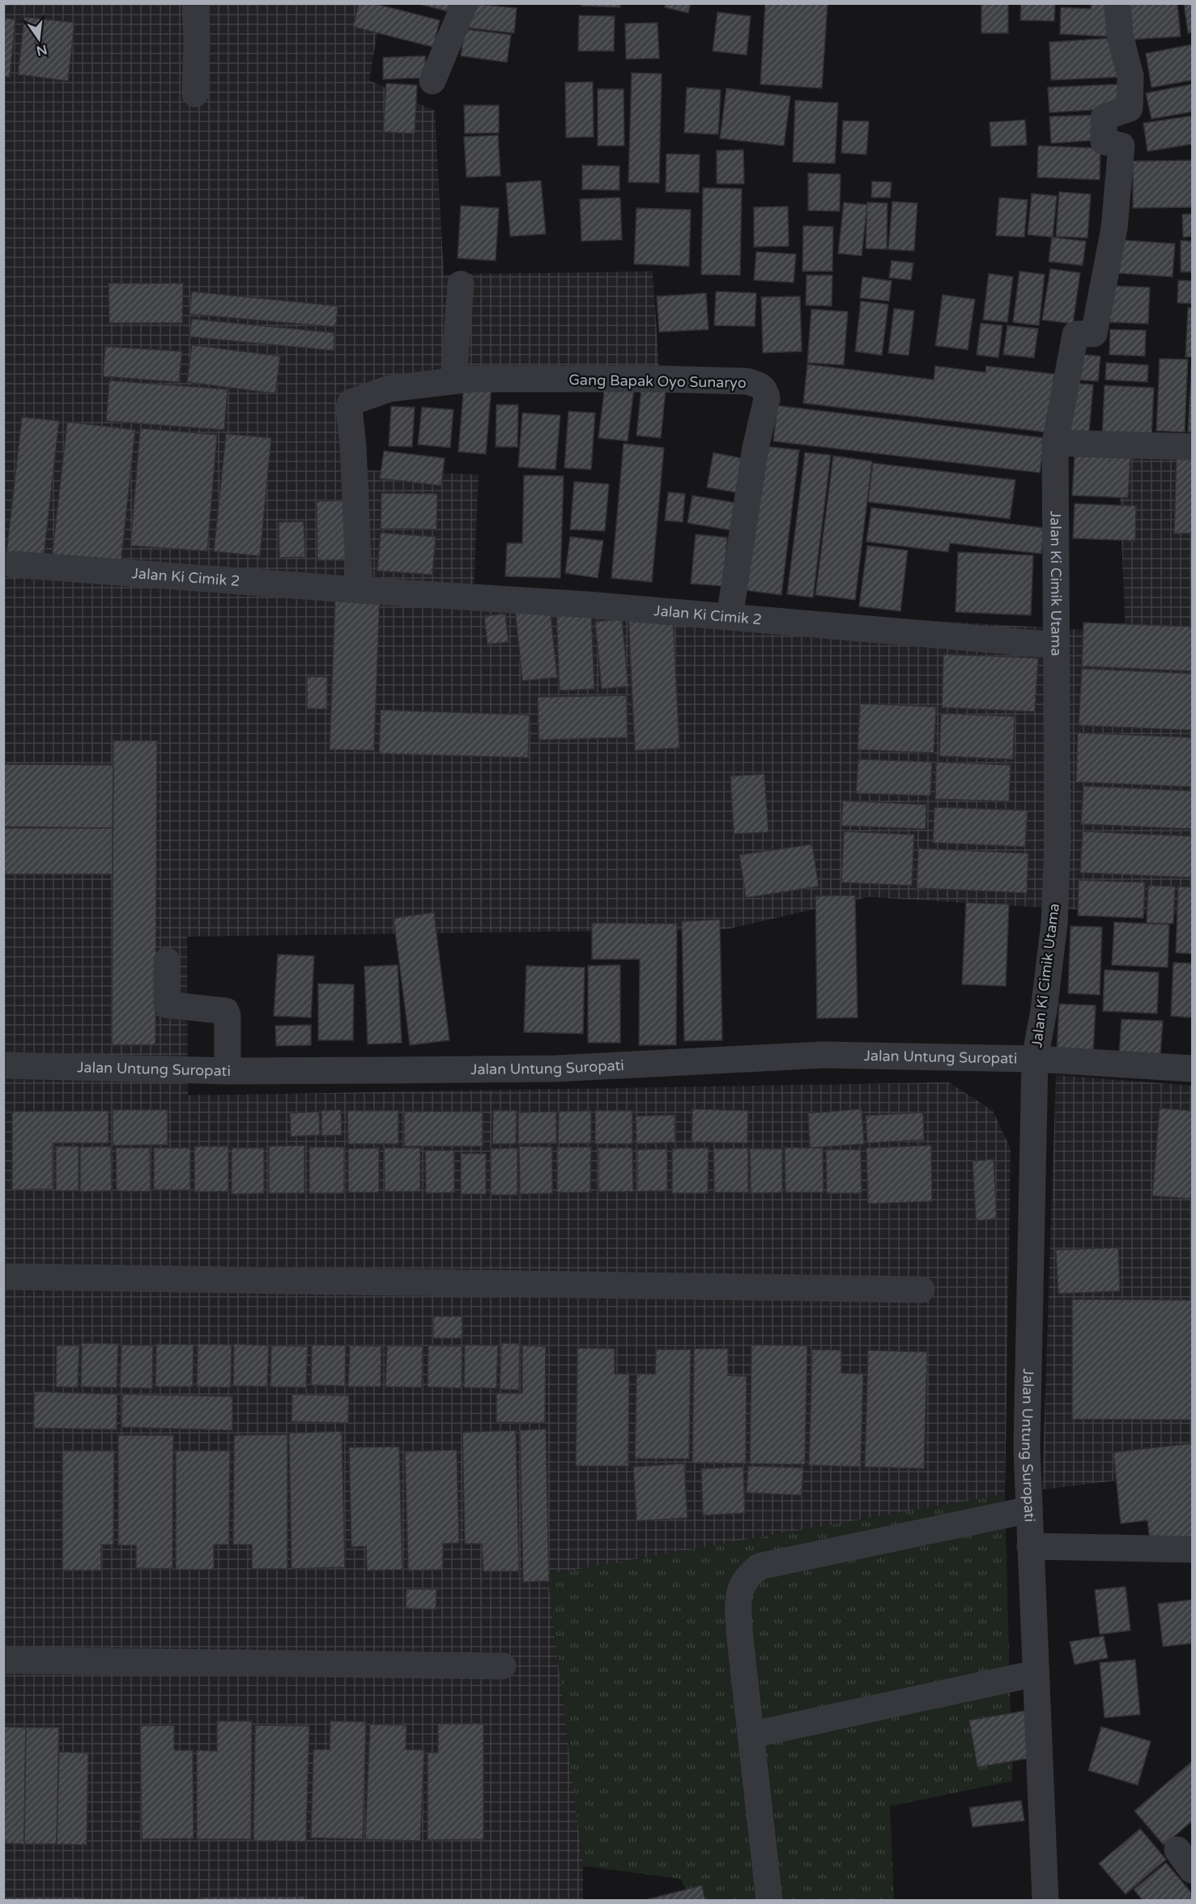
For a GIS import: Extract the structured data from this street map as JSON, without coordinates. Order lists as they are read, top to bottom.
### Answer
{
  "streets": {
    "street": [
      "Gang Bapak Oyo Sunaryo",
      "Jalan Ki Cimik 2",
      "Jalan Ki Cimik Utama",
      "Jalan Untung Suropati"
    ]
  },
  "crossings": [
    ["Gang Bapak Oyo Sunaryo", "Jalan Ki Cimik 2"],
    ["Jalan Ki Cimik 2", "Jalan Ki Cimik Utama"],
    ["Jalan Ki Cimik Utama", "Jalan Untung Suropati"]
  ],
  "north": "bottom"
}
